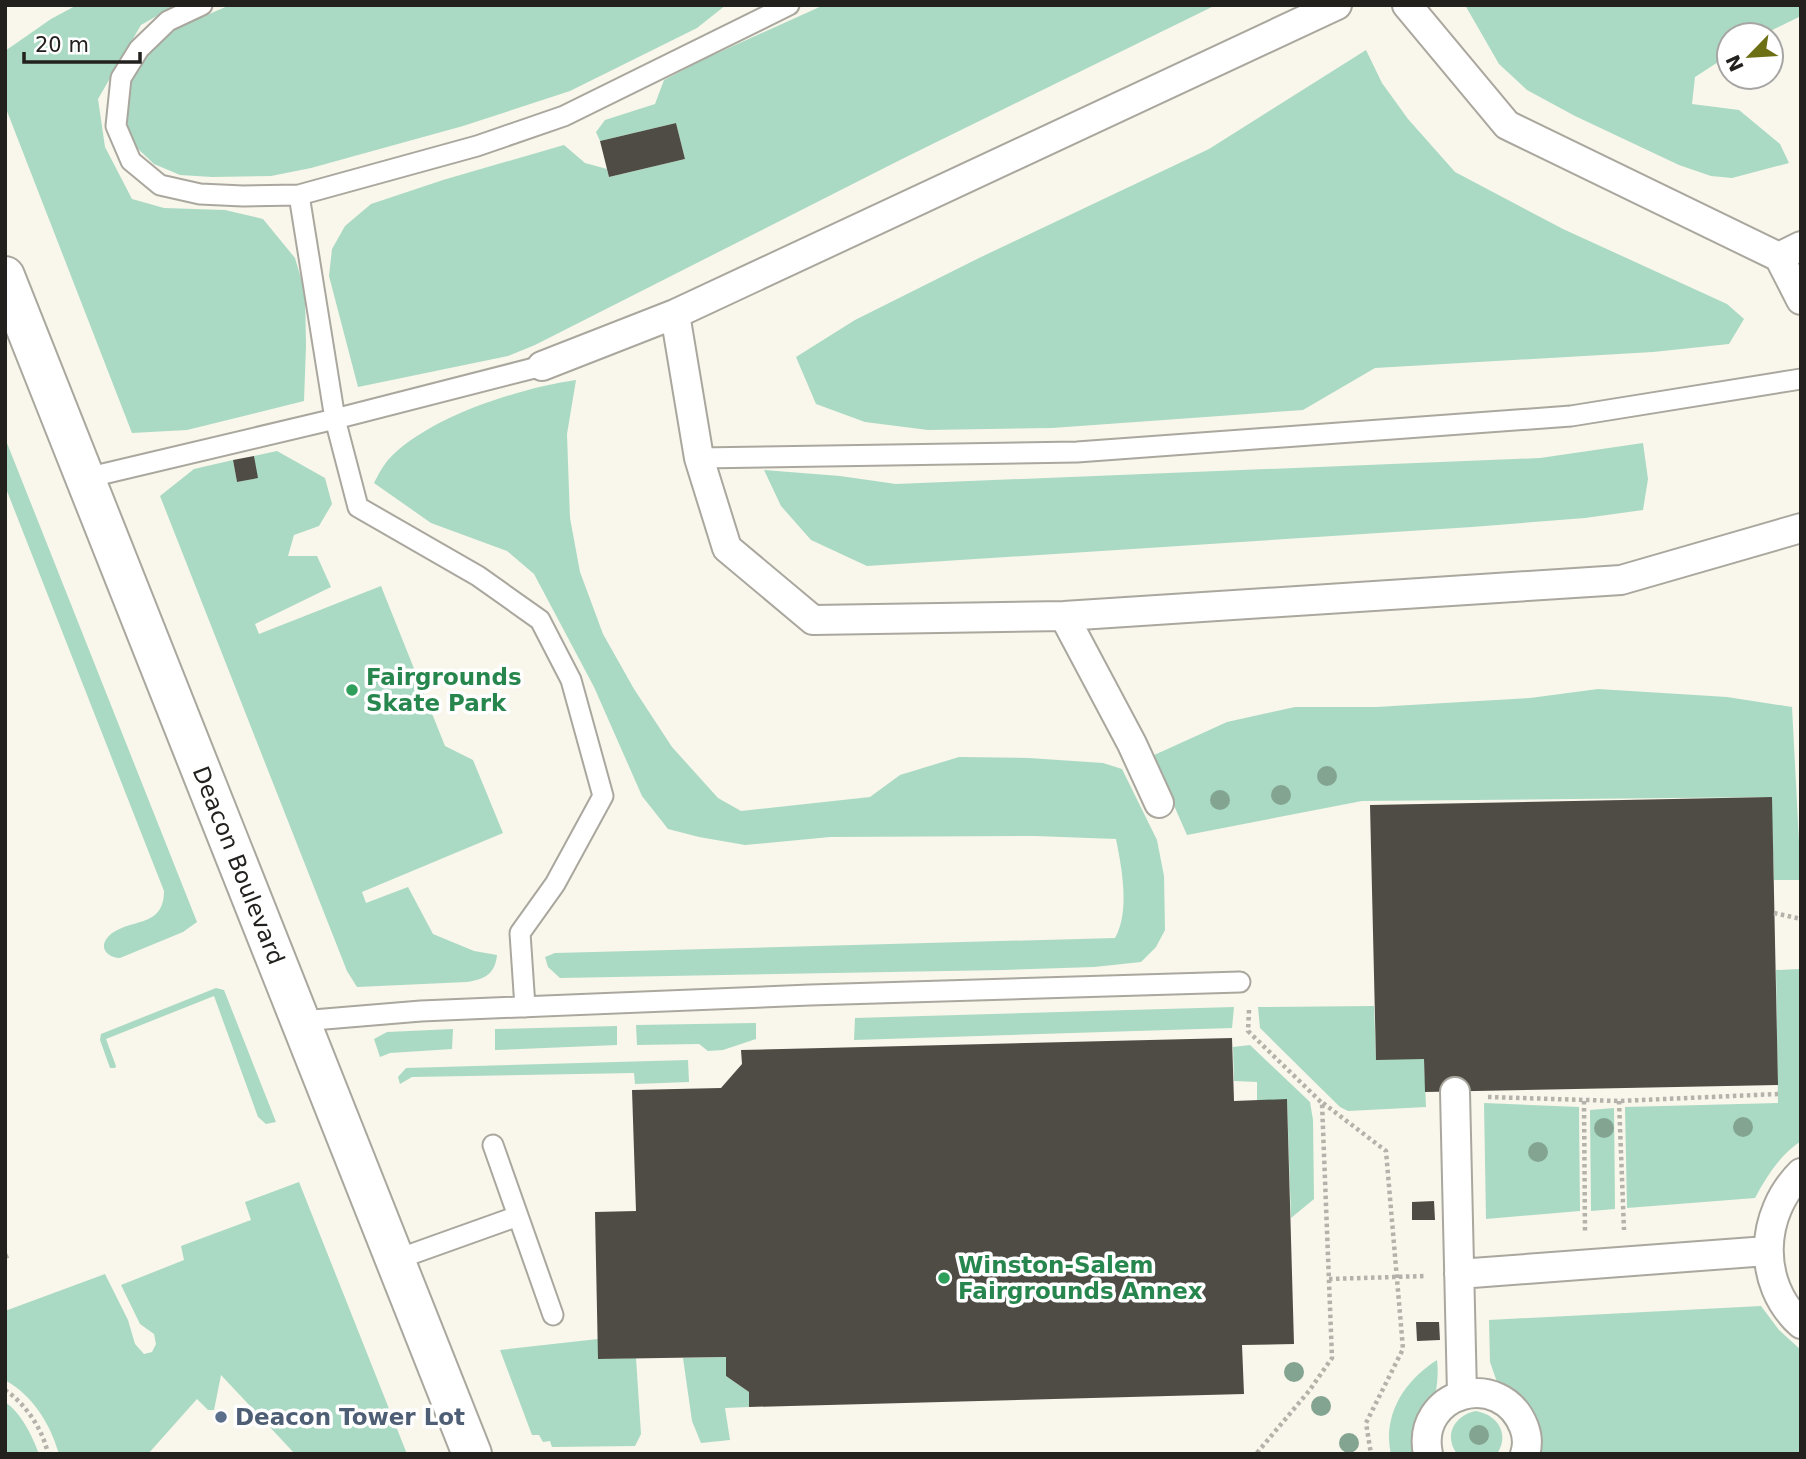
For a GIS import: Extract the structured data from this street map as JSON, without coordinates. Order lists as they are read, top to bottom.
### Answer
{
  "streets": {
    "street": ["Deacon Boulevard"]
  },
  "places": ["Fairgrounds Skate Park", "Winston-Salem Fairgrounds Annex", "Deacon Tower Lot"],
  "scale_bar": "20 m",
  "north": "bottom left"
}
